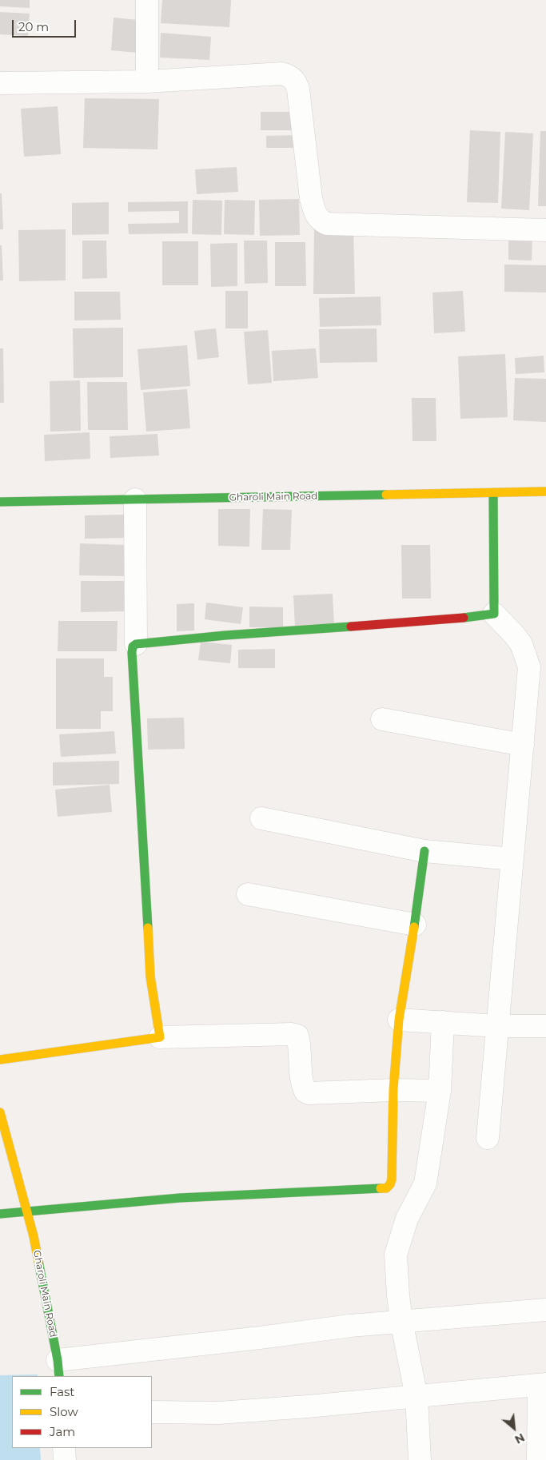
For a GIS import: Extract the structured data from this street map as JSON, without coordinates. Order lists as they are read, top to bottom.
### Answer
{
  "streets": {
    "street": ["Gharoli Main Road"]
  },
  "legend": ["Fast", "Slow", "Jam"],
  "scale_bar": "20 m",
  "north": "bottom right"
}
